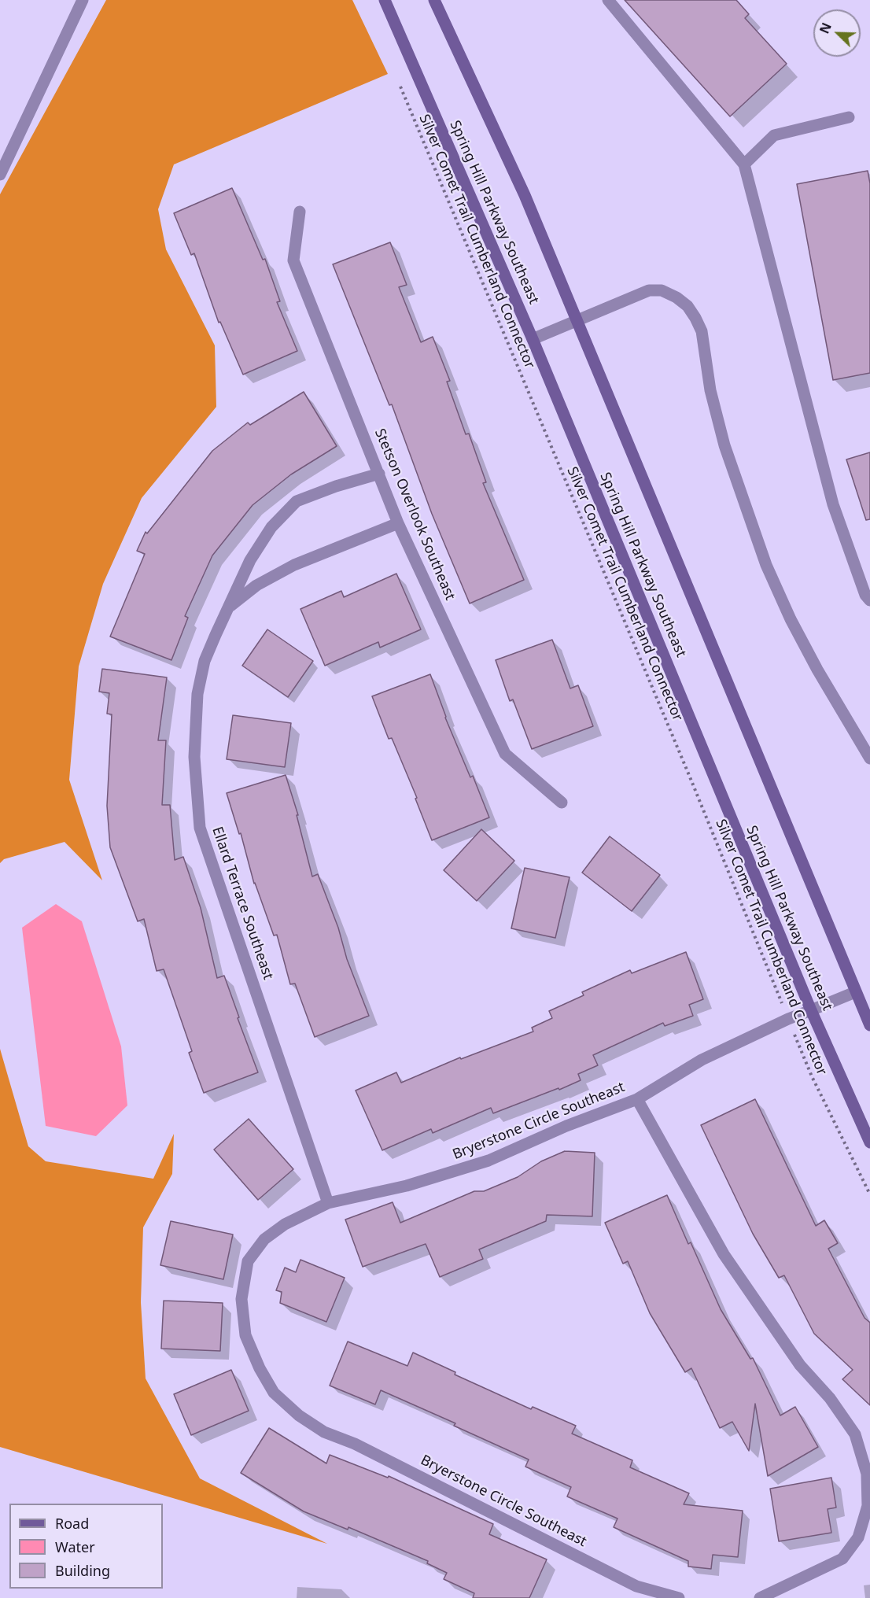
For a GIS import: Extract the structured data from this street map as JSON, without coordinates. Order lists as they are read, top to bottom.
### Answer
{
  "streets": {
    "street": [
      "Spring Hill Parkway Southeast",
      "Stetson Overlook Southeast",
      "Ellard Terrace Southeast",
      "Bryerstone Circle Southeast"
    ],
    "path": ["Silver Comet Trail Cumberland Connector"]
  },
  "crossings": [
    ["Stetson Overlook Southeast", "Ellard Terrace Southeast"],
    ["Ellard Terrace Southeast", "Bryerstone Circle Southeast"]
  ],
  "legend": ["Road", "Water", "Building"],
  "north": "top left"
}
